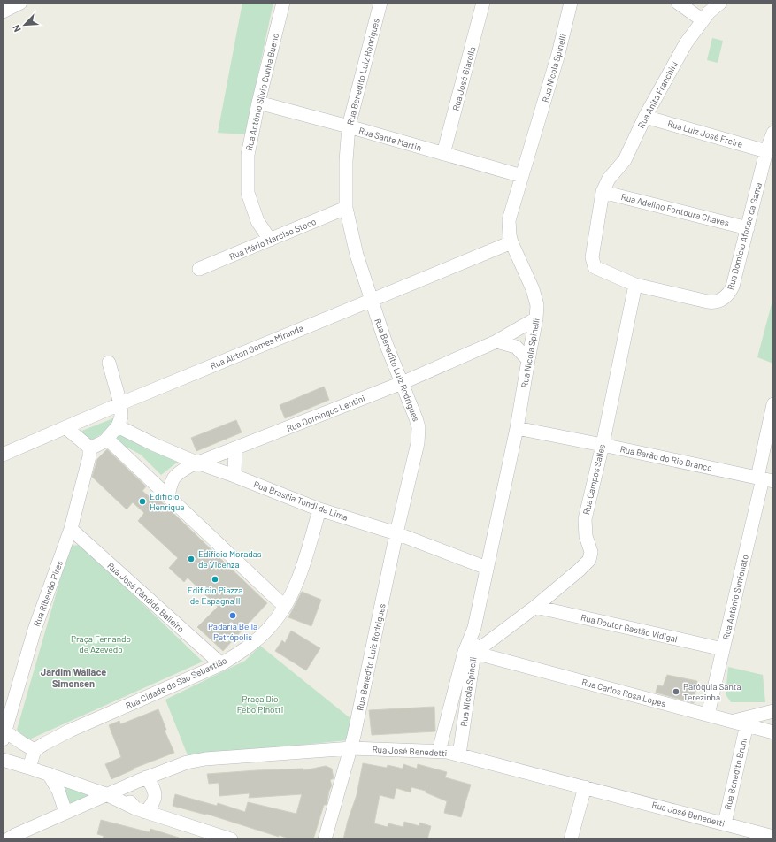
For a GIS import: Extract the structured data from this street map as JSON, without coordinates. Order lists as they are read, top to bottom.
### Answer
{
  "streets": {
    "street": [
      "Rua Nicola Spinelli",
      "Rua Benedito Luiz Rodrigues",
      "Rua José Giarolla",
      "Rua Antônio Sílvio Cunha Bueno",
      "Rua Anita Franchini",
      "Rua Luiz José Freire",
      "Rua Sante Martin",
      "Rua Adelino Fontoura Chaves",
      "Rua Domício Afonso da Gama",
      "Rua Mário Narciso Stoco",
      "Rua Aírton Gomes Miranda",
      "Rua Domingos Lentini",
      "Rua Barão do Rio Branco",
      "Rua Campos Salles",
      "Rua Brasília Tondi de Lima",
      "Rua Ribeirão Pires",
      "Rua José Cândido Balieiro",
      "Rua Antônio Simionato",
      "Rua Doutor Gastão Vidigal",
      "Rua Cidade de São Sebastião",
      "Rua Carlos Rosa Lopes",
      "Rua José Benedetti",
      "Rua Benedito Bruni"
    ]
  },
  "crossings": [
    ["Rua Nicola Spinelli", "Rua Sante Martin"],
    ["Rua Nicola Spinelli", "Rua Aírton Gomes Miranda"],
    ["Rua Nicola Spinelli", "Rua Domingos Lentini"],
    ["Rua Nicola Spinelli", "Rua Barão do Rio Branco"],
    ["Rua Nicola Spinelli", "Rua Campos Salles"],
    ["Rua Nicola Spinelli", "Rua Brasília Tondi de Lima"],
    ["Rua Nicola Spinelli", "Rua Carlos Rosa Lopes"],
    ["Rua Nicola Spinelli", "Rua José Benedetti"],
    ["Rua Benedito Luiz Rodrigues", "Rua Sante Martin"],
    ["Rua Benedito Luiz Rodrigues", "Rua Mário Narciso Stoco"],
    ["Rua Benedito Luiz Rodrigues", "Rua Aírton Gomes Miranda"],
    ["Rua Benedito Luiz Rodrigues", "Rua Domingos Lentini"],
    ["Rua Benedito Luiz Rodrigues", "Rua Brasília Tondi de Lima"],
    ["Rua Benedito Luiz Rodrigues", "Rua José Benedetti"],
    ["Rua José Giarolla", "Rua Sante Martin"],
    ["Rua Antônio Sílvio Cunha Bueno", "Rua Sante Martin"],
    ["Rua Antônio Sílvio Cunha Bueno", "Rua Mário Narciso Stoco"],
    ["Rua Anita Franchini", "Rua Luiz José Freire"],
    ["Rua Anita Franchini", "Rua Adelino Fontoura Chaves"],
    ["Rua Anita Franchini", "Rua Domício Afonso da Gama"],
    ["Rua Luiz José Freire", "Rua Domício Afonso da Gama"],
    ["Rua Adelino Fontoura Chaves", "Rua Domício Afonso da Gama"],
    ["Rua Domício Afonso da Gama", "Rua Campos Salles"],
    ["Rua Domingos Lentini", "Rua Brasília Tondi de Lima"],
    ["Rua Barão do Rio Branco", "Rua Campos Salles"],
    ["Rua Barão do Rio Branco", "Rua Antônio Simionato"],
    ["Rua Campos Salles", "Rua Doutor Gastão Vidigal"],
    ["Rua Campos Salles", "Rua Carlos Rosa Lopes"],
    ["Rua Brasília Tondi de Lima", "Rua Cidade de São Sebastião"],
    ["Rua Ribeirão Pires", "Rua José Cândido Balieiro"],
    ["Rua José Cândido Balieiro", "Rua Cidade de São Sebastião"],
    ["Rua Antônio Simionato", "Rua Doutor Gastão Vidigal"],
    ["Rua Antônio Simionato", "Rua Carlos Rosa Lopes"],
    ["Rua Carlos Rosa Lopes", "Rua Benedito Bruni"],
    ["Rua José Benedetti", "Rua Benedito Bruni"]
  ],
  "districts": ["Jardim Wallace Simonsen"],
  "parks": ["Praça Fernando de Azevedo", "Praça Dio Febo Pinotti"],
  "places": [
    "Edificio Henrique",
    "Edifício Moradas de Vicenza",
    "Edifício Piazza de Espagna ll",
    "Padaria Bella Petrópolis",
    "Paróquia Santa Terezinha"
  ],
  "north": "bottom left"
}
